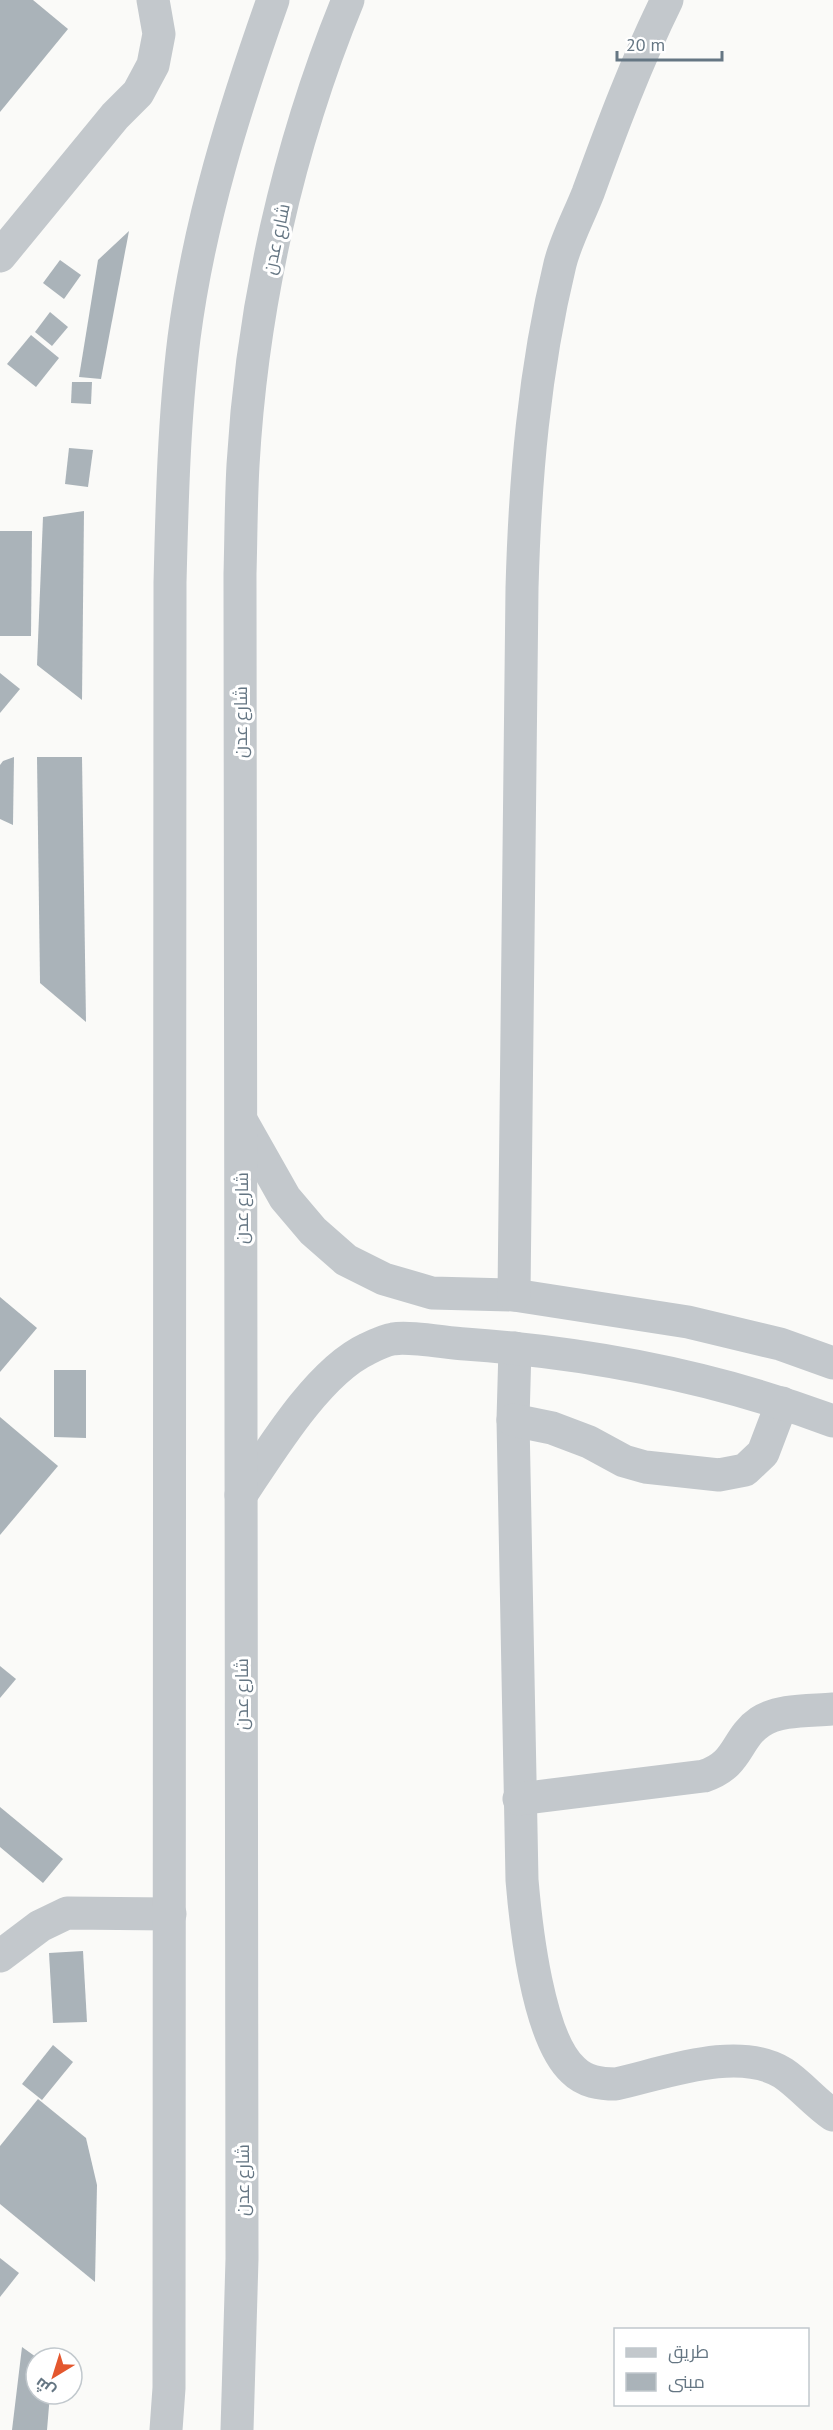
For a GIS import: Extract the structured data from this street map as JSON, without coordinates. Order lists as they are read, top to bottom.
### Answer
{
  "streets": {
    "street": ["شارع عدن"]
  },
  "legend": ["طريق", "مبنى"],
  "scale_bar": "20 m",
  "north": "bottom left"
}
